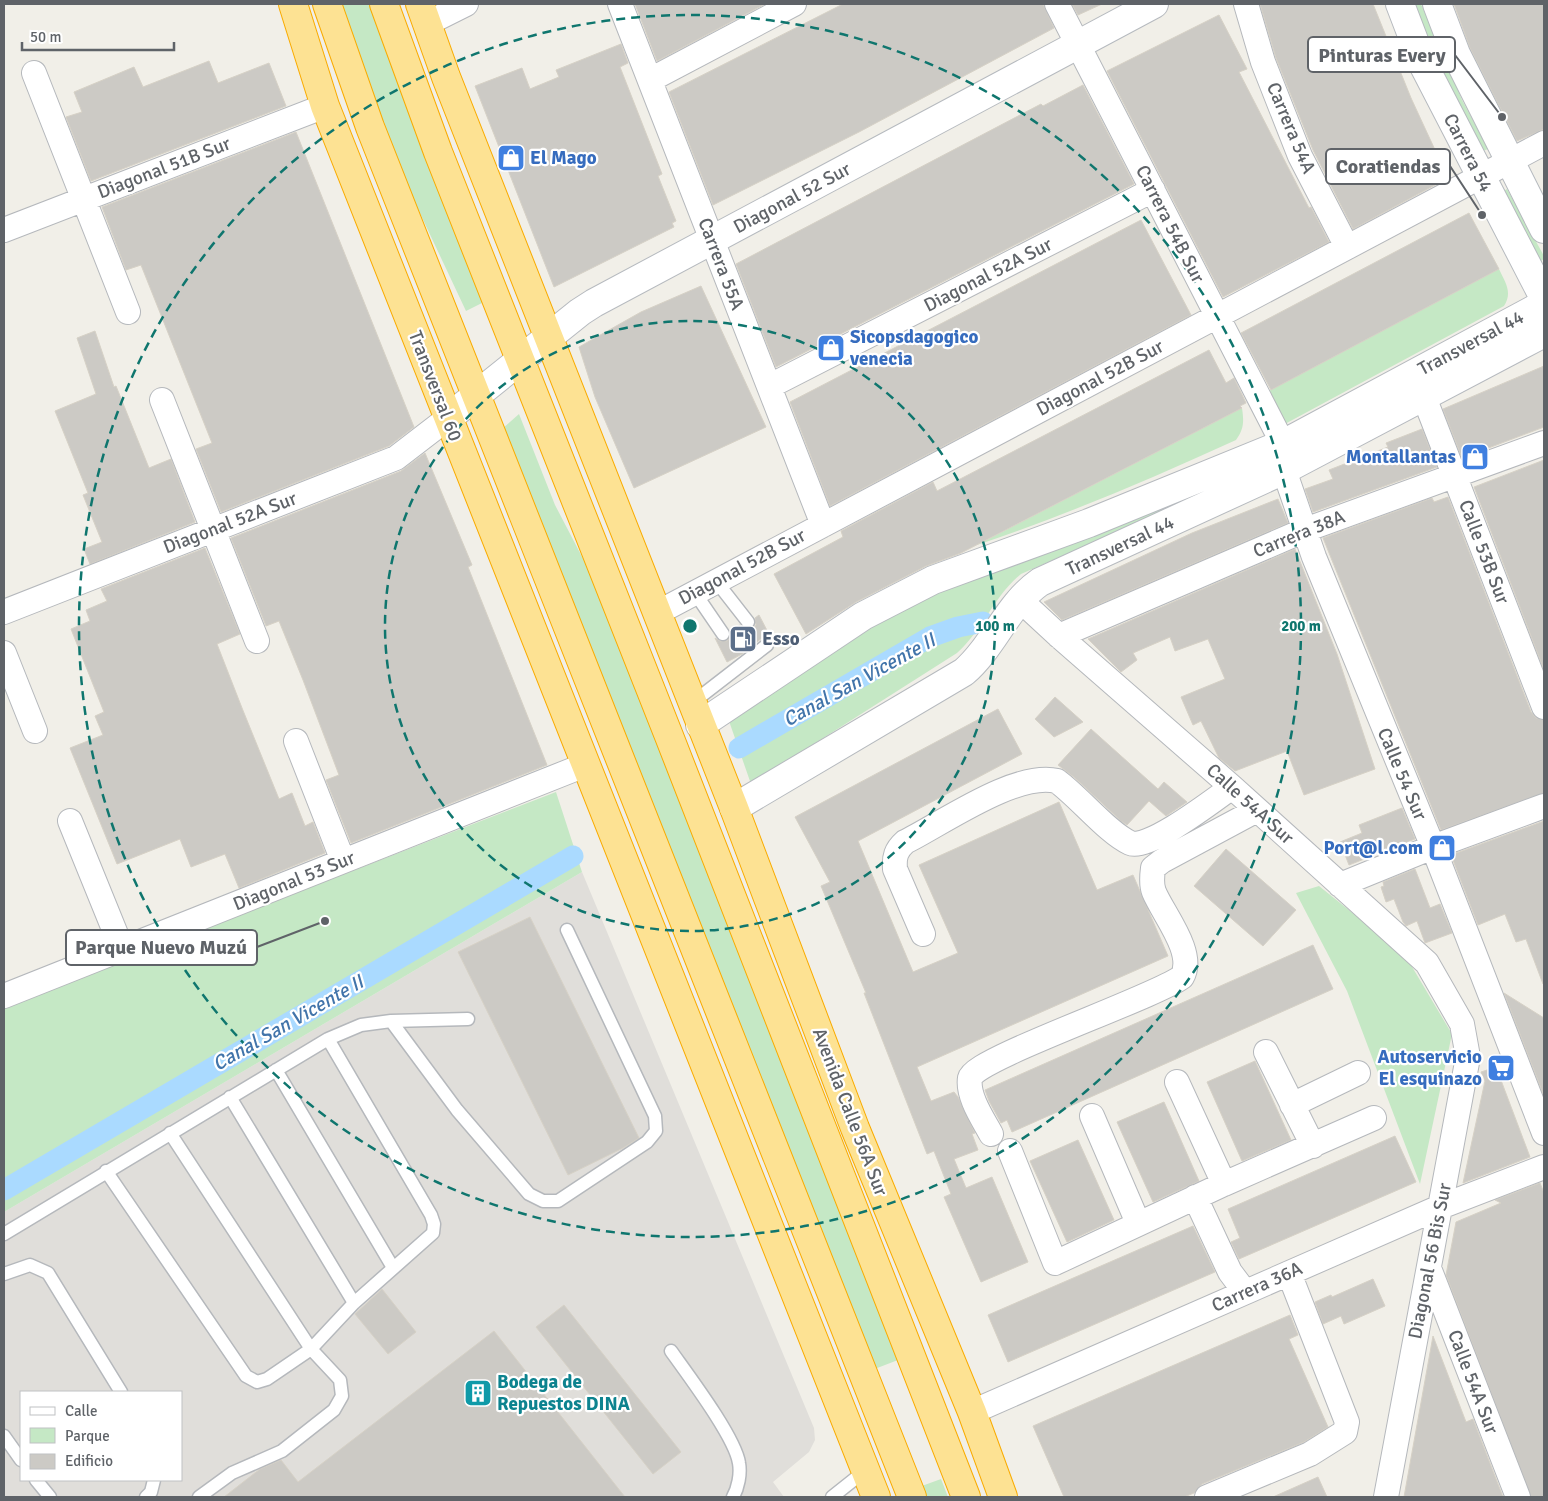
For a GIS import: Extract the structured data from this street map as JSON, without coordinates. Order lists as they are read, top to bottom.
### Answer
{
  "streets": {
    "highway": ["Transversal 60", "Avenida Calle 56A Sur"],
    "street": [
      "Carrera 54A",
      "Carrera 54",
      "Diagonal 51B Sur",
      "Diagonal 52 Sur",
      "Carrera 54B Sur",
      "Carrera 55A",
      "Diagonal 52A Sur",
      "Transversal 44",
      "Diagonal 52B Sur",
      "Carrera 38A",
      "Calle 53B Sur",
      "Calle 54 Sur",
      "Calle 54A Sur",
      "Diagonal 53 Sur",
      "Diagonal 56 Bis Sur",
      "Carrera 36A"
    ]
  },
  "crossings": [
    ["Carrera 54A", "Diagonal 52B Sur"],
    ["Carrera 54", "Diagonal 52B Sur"],
    ["Diagonal 51B Sur", "Transversal 60"],
    ["Diagonal 52 Sur", "Carrera 54B Sur"],
    ["Diagonal 52 Sur", "Carrera 55A"],
    ["Diagonal 52 Sur", "Diagonal 52A Sur"],
    ["Diagonal 52 Sur", "Transversal 60"],
    ["Carrera 54B Sur", "Diagonal 52A Sur"],
    ["Carrera 54B Sur", "Transversal 44"],
    ["Carrera 54B Sur", "Diagonal 52B Sur"],
    ["Carrera 54B Sur", "Calle 54 Sur"],
    ["Carrera 55A", "Diagonal 52A Sur"],
    ["Carrera 55A", "Diagonal 52B Sur"],
    ["Diagonal 52A Sur", "Transversal 60"],
    ["Transversal 44", "Calle 53B Sur"],
    ["Transversal 44", "Calle 54 Sur"],
    ["Transversal 44", "Calle 54A Sur"],
    ["Transversal 44", "Avenida Calle 56A Sur"],
    ["Transversal 60", "Diagonal 53 Sur"],
    ["Carrera 38A", "Calle 53B Sur"],
    ["Carrera 38A", "Calle 54 Sur"],
    ["Carrera 38A", "Calle 54A Sur"],
    ["Calle 54A Sur", "Diagonal 56 Bis Sur"],
    ["Avenida Calle 56A Sur", "Carrera 36A"],
    ["Diagonal 56 Bis Sur", "Carrera 36A"]
  ],
  "water": ["Canal San Vicente II"],
  "places": {
    "other": ["Pinturas Every", "Coratiendas", "Parque Nuevo Muzú"],
    "shop": [
      "El Mago",
      "Sicopsdagogico venecia",
      "Montallantas",
      "Port@l.com"
    ],
    "fuel station": ["Esso"],
    "supermarket": ["Autoservicio El esquinazo"],
    "building": ["Bodega de Repuestos DINA"]
  },
  "legend": ["Calle", "Parque", "Edificio"],
  "scale_bar": "50 m",
  "rings": ["100 m", "200 m"]
}
